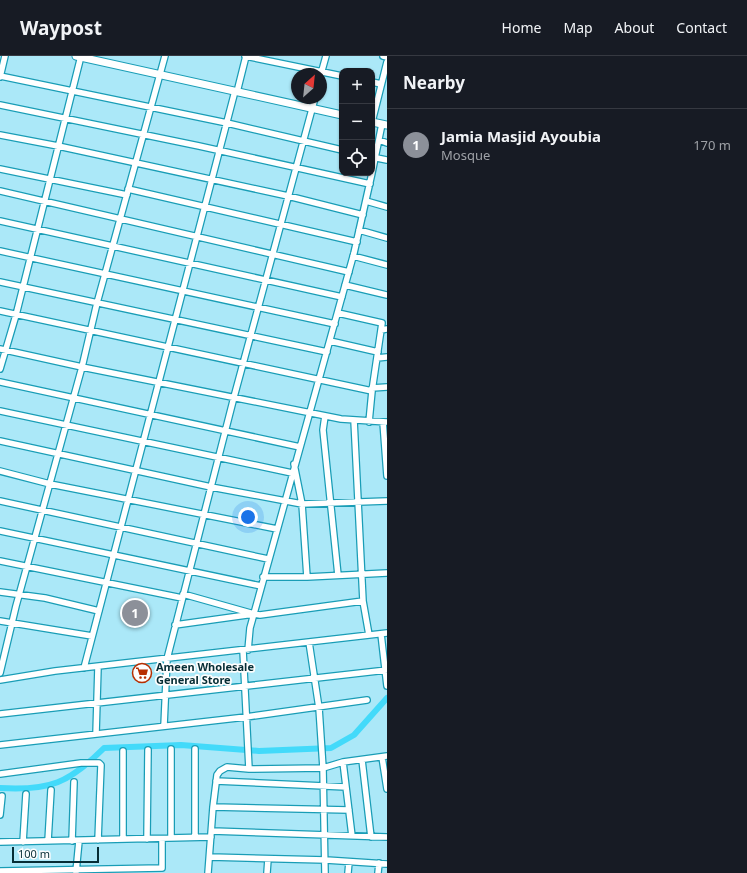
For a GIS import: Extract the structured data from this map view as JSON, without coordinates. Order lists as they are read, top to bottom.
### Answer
{
  "places": {
    "supermarket": ["Ameen Wholesale General Store"]
  },
  "scale_bar": "100 m",
  "north": "top right",
  "page": {
    "header": "Waypost",
    "nav": [
      "Home",
      "Map",
      "About",
      "Contact"
    ],
    "heading": "Nearby",
    "map_buttons": ["+", "−"],
    "list": [
      {
        "mark": "1",
        "name": "Jamia Masjid Ayoubia",
        "note": "Mosque",
        "value": "170 m"
      }
    ],
    "pins": "1",
    "scale": "100 m"
  }
}
